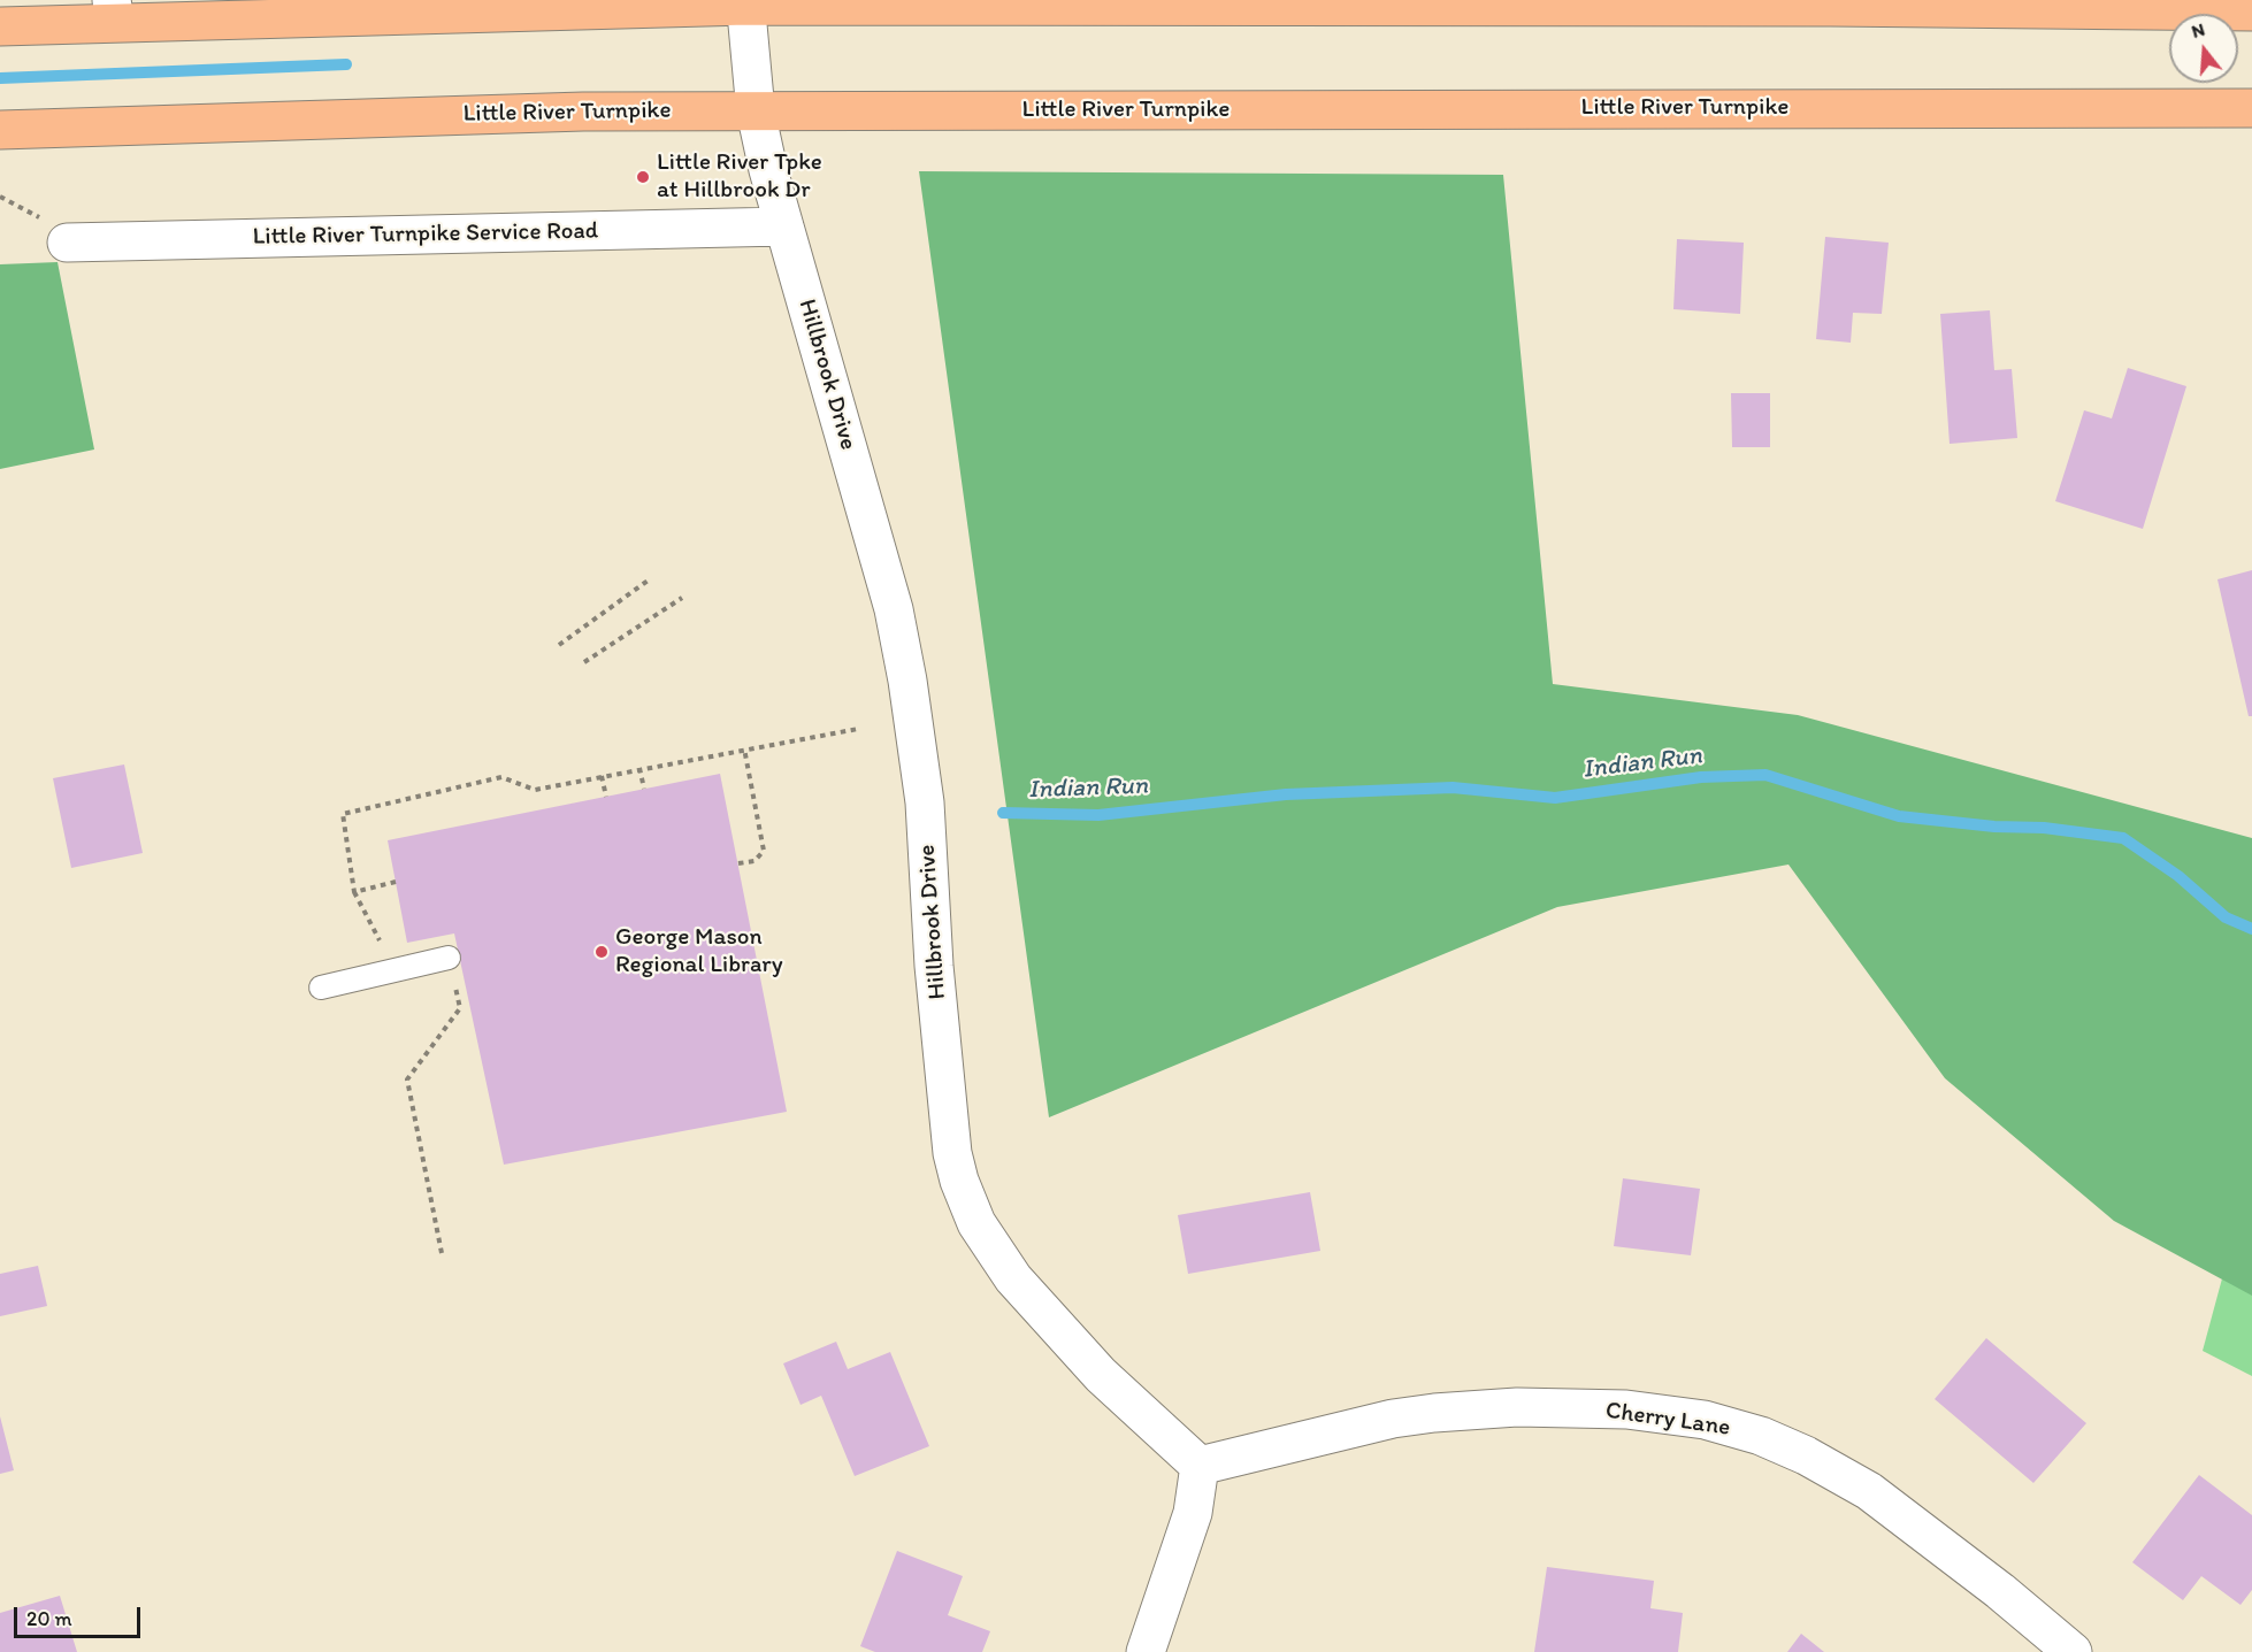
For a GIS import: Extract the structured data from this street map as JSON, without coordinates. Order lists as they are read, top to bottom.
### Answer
{
  "streets": {
    "main road": ["Little River Turnpike"],
    "street": ["Little River Turnpike Service Road", "Hillbrook Drive", "Cherry Lane"]
  },
  "crossings": [
    ["Little River Turnpike", "Hillbrook Drive"],
    ["Little River Turnpike Service Road", "Hillbrook Drive"],
    ["Hillbrook Drive", "Cherry Lane"]
  ],
  "water": ["Indian Run"],
  "places": ["Little River Tpke at Hillbrook Dr", "George Mason Regional Library"],
  "scale_bar": "20 m",
  "north": "top"
}
